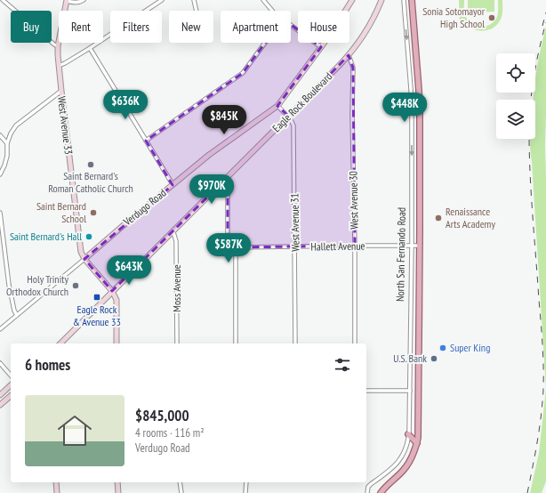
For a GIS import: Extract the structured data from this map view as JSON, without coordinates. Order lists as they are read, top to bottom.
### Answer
{
  "streets": {
    "main road": ["North San Fernando Road"],
    "street": [
      "Eagle Rock Boulevard",
      "West Avenue 33",
      "West Avenue 30",
      "Verdugo Road",
      "West Avenue 31",
      "Hallett Avenue",
      "Moss Avenue"
    ]
  },
  "crossings": [
    ["Eagle Rock Boulevard", "West Avenue 33"],
    ["Eagle Rock Boulevard", "West Avenue 30"],
    ["Eagle Rock Boulevard", "West Avenue 31"],
    ["Eagle Rock Boulevard", "Moss Avenue"],
    ["West Avenue 33", "Verdugo Road"],
    ["West Avenue 30", "Hallett Avenue"],
    ["West Avenue 31", "Hallett Avenue"],
    ["Hallett Avenue", "North San Fernando Road"]
  ],
  "places": {
    "other": [
      "Sonia Sotomayor High School",
      "Saint Bernard's Roman Catholic Church",
      "Saint Bernard School",
      "Renaissance Arts Academy",
      "Saint Bernard's Hall",
      "Holy Trinity Orthodox Church",
      "Super King",
      "U.S. Bank"
    ],
    "transit": ["Eagle Rock & Avenue 33"]
  },
  "page": {
    "chip": [
      "Buy",
      "Rent",
      "Filters",
      "New",
      "Apartment",
      "House"
    ],
    "price": [
      "$636K",
      "$448K",
      "$845K",
      "$970K",
      "$587K",
      "$643K"
    ],
    "heading": "6 homes",
    "list": [
      {
        "name": "$845,000",
        "note": "4 rooms · 116 m² · Verdugo Road"
      }
    ]
  }
}
